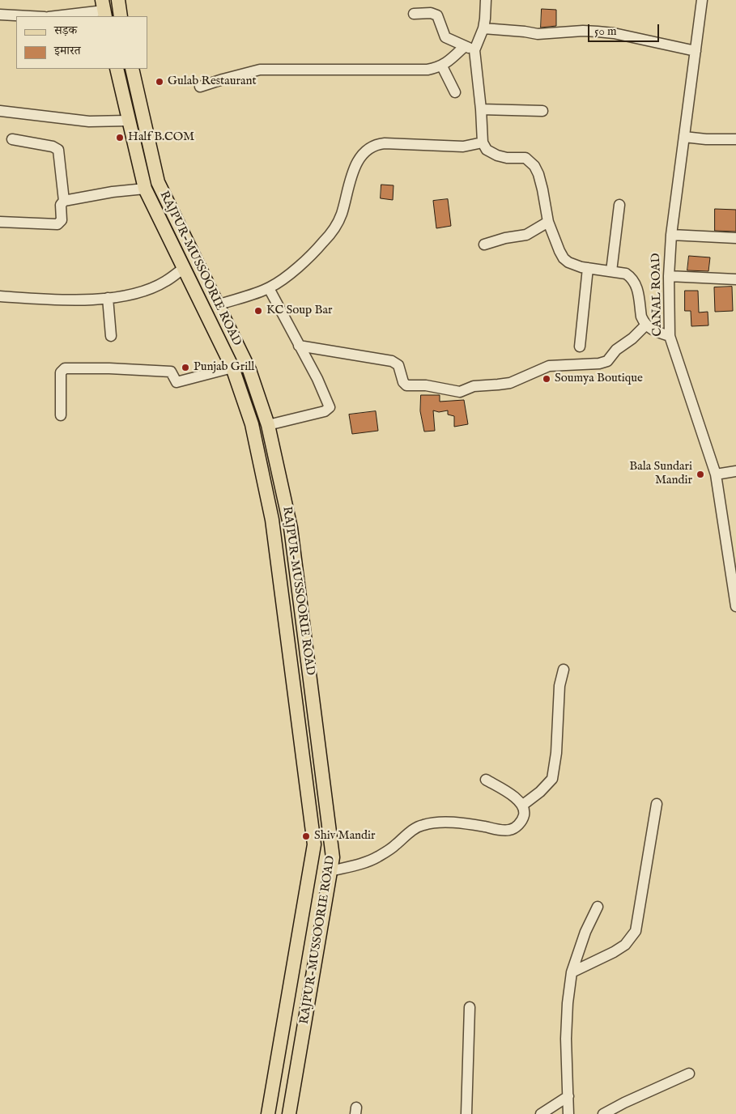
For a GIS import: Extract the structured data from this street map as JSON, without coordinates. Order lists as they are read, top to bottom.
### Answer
{
  "streets": {
    "main road": ["RAJPUR-MUSSOORIE ROAD"],
    "street": ["CANAL ROAD"]
  },
  "places": [
    "Gulab Restaurant",
    "Half B.COM",
    "KC Soup Bar",
    "Punjab Grill",
    "Soumya Boutique",
    "Bala Sundari Mandir",
    "Shiv Mandir"
  ],
  "legend": ["सड़क", "इमारत"],
  "scale_bar": "50 m"
}
